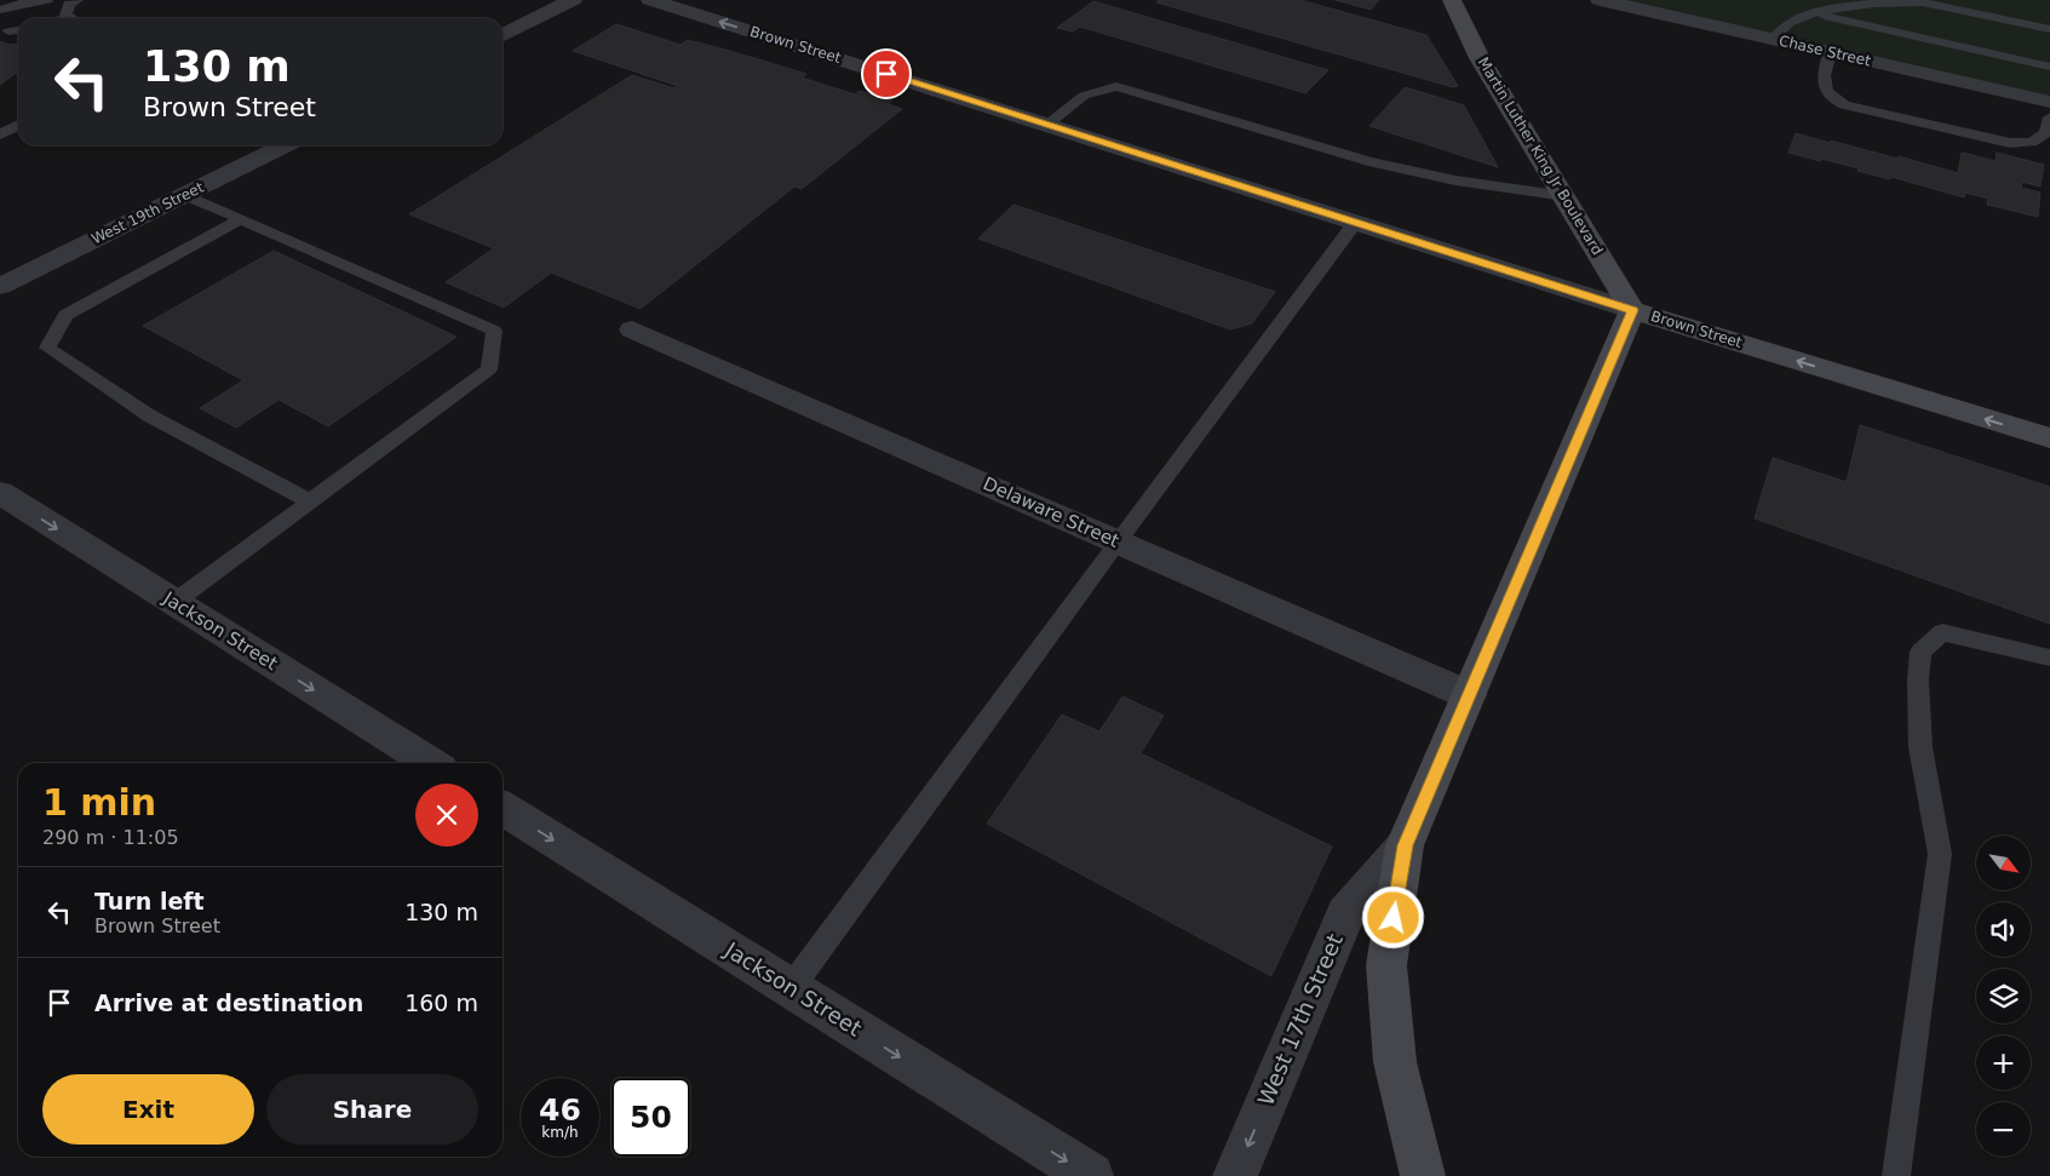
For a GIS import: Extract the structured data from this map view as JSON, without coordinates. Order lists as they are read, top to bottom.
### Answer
{
  "streets": {
    "main road": ["Brown Street", "Martin Luther King Jr Boulevard", "West 17th Street"],
    "street": [
      "Chase Street",
      "West 19th Street",
      "Delaware Street",
      "Jackson Street"
    ]
  },
  "crossings": [
    ["Brown Street", "Martin Luther King Jr Boulevard"],
    ["Brown Street", "West 17th Street"],
    ["Martin Luther King Jr Boulevard", "West 17th Street"],
    ["Delaware Street", "West 17th Street"]
  ],
  "one_way": ["Brown Street", "Jackson Street"],
  "north": "bottom right",
  "page": {
    "turn": ["130 m", "Brown Street"],
    "heading": ["1 min", "290 m · 11:05"],
    "map_buttons": ["+", "−"],
    "list": [
      {
        "name": "Turn left",
        "note": "Brown Street",
        "value": "130 m"
      },
      {
        "name": "Arrive at destination",
        "value": "160 m"
      }
    ],
    "buttons": ["Exit", "Share"],
    "speed": "46 km/h",
    "limit": "50"
  }
}
